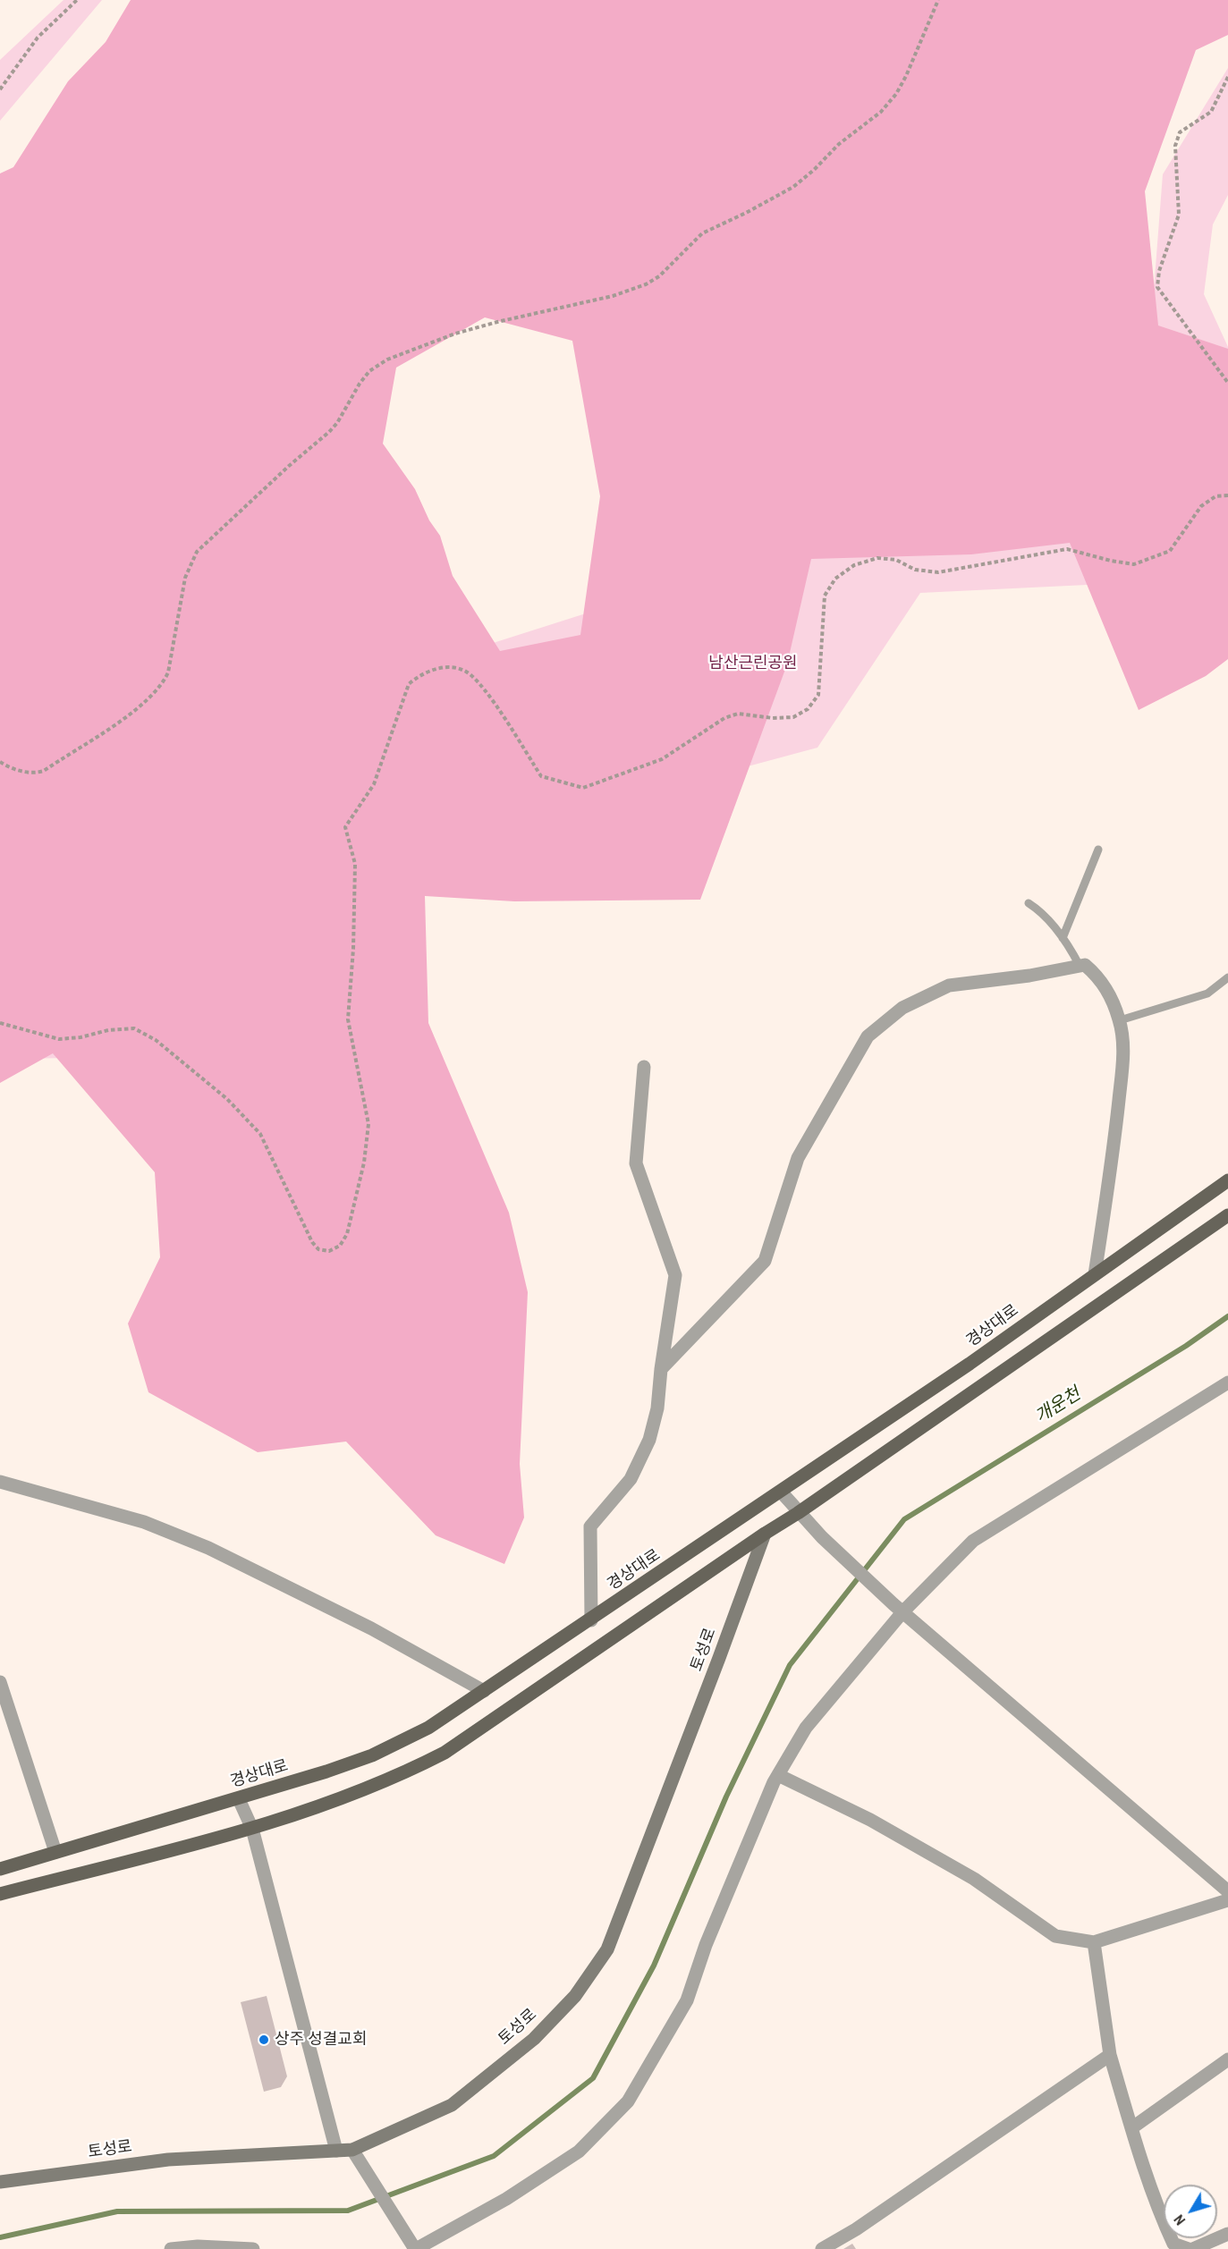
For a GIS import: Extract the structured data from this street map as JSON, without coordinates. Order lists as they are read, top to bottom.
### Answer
{
  "streets": {
    "main road": ["경상대로"],
    "street": ["토성로"]
  },
  "water": ["개운천"],
  "parks": ["남산근린공원"],
  "places": ["상주 성결교회"],
  "north": "bottom left"
}
